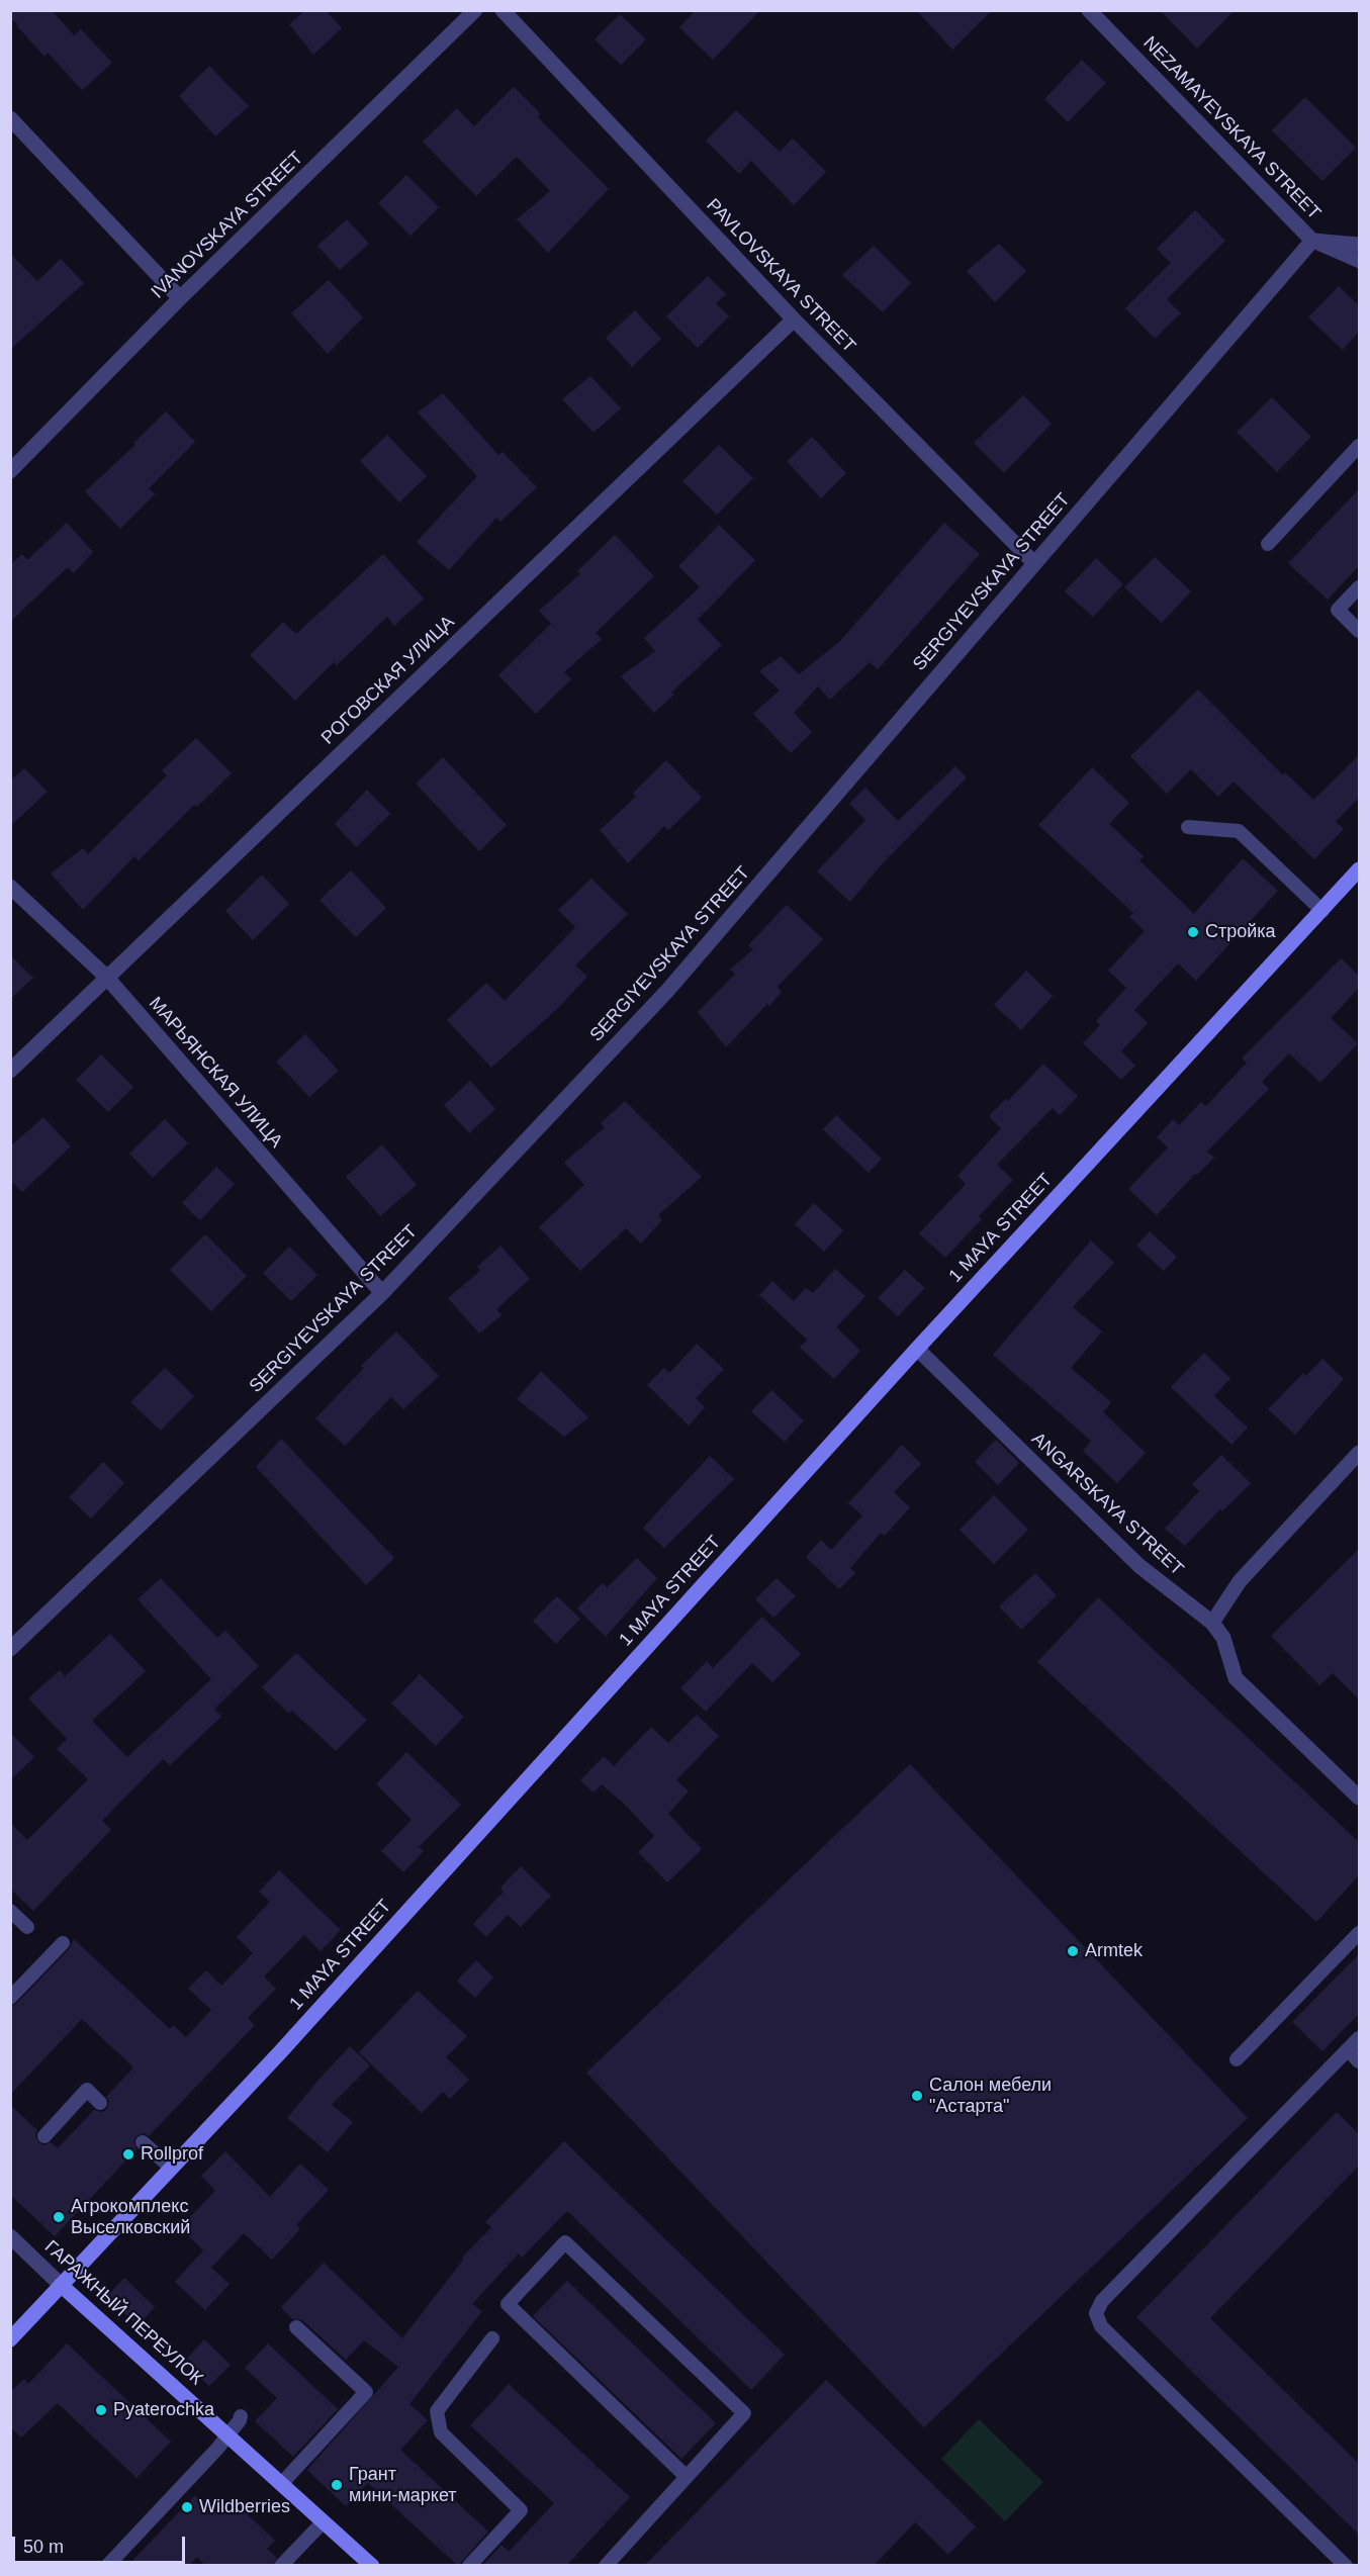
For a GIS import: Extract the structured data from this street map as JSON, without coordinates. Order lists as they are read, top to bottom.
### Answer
{
  "streets": {
    "street": [
      "NEZAMAYEVSKAYA STREET",
      "IVANOVSKAYA STREET",
      "PAVLOVSKAYA STREET",
      "SERGIYEVSKAYA STREET",
      "РОГОВСКАЯ УЛИЦА",
      "МАРЬЯНСКАЯ УЛИЦА",
      "1 MAYA STREET",
      "ANGARSKAYA STREET",
      "ГАРАЖНЫЙ ПЕРЕУЛОК"
    ]
  },
  "crossings": [
    ["NEZAMAYEVSKAYA STREET", "SERGIYEVSKAYA STREET"],
    ["PAVLOVSKAYA STREET", "SERGIYEVSKAYA STREET"],
    ["PAVLOVSKAYA STREET", "РОГОВСКАЯ УЛИЦА"],
    ["SERGIYEVSKAYA STREET", "МАРЬЯНСКАЯ УЛИЦА"],
    ["РОГОВСКАЯ УЛИЦА", "МАРЬЯНСКАЯ УЛИЦА"],
    ["1 MAYA STREET", "ANGARSKAYA STREET"],
    ["1 MAYA STREET", "ГАРАЖНЫЙ ПЕРЕУЛОК"]
  ],
  "places": [
    "Стройка",
    "Armtek",
    "Салон мебели \"Астарта\"",
    "Rollprof",
    "Агрокомплекс Выселковский",
    "Pyaterochka",
    "Грант мини-маркет",
    "Wildberries"
  ],
  "scale_bar": "50 m"
}
